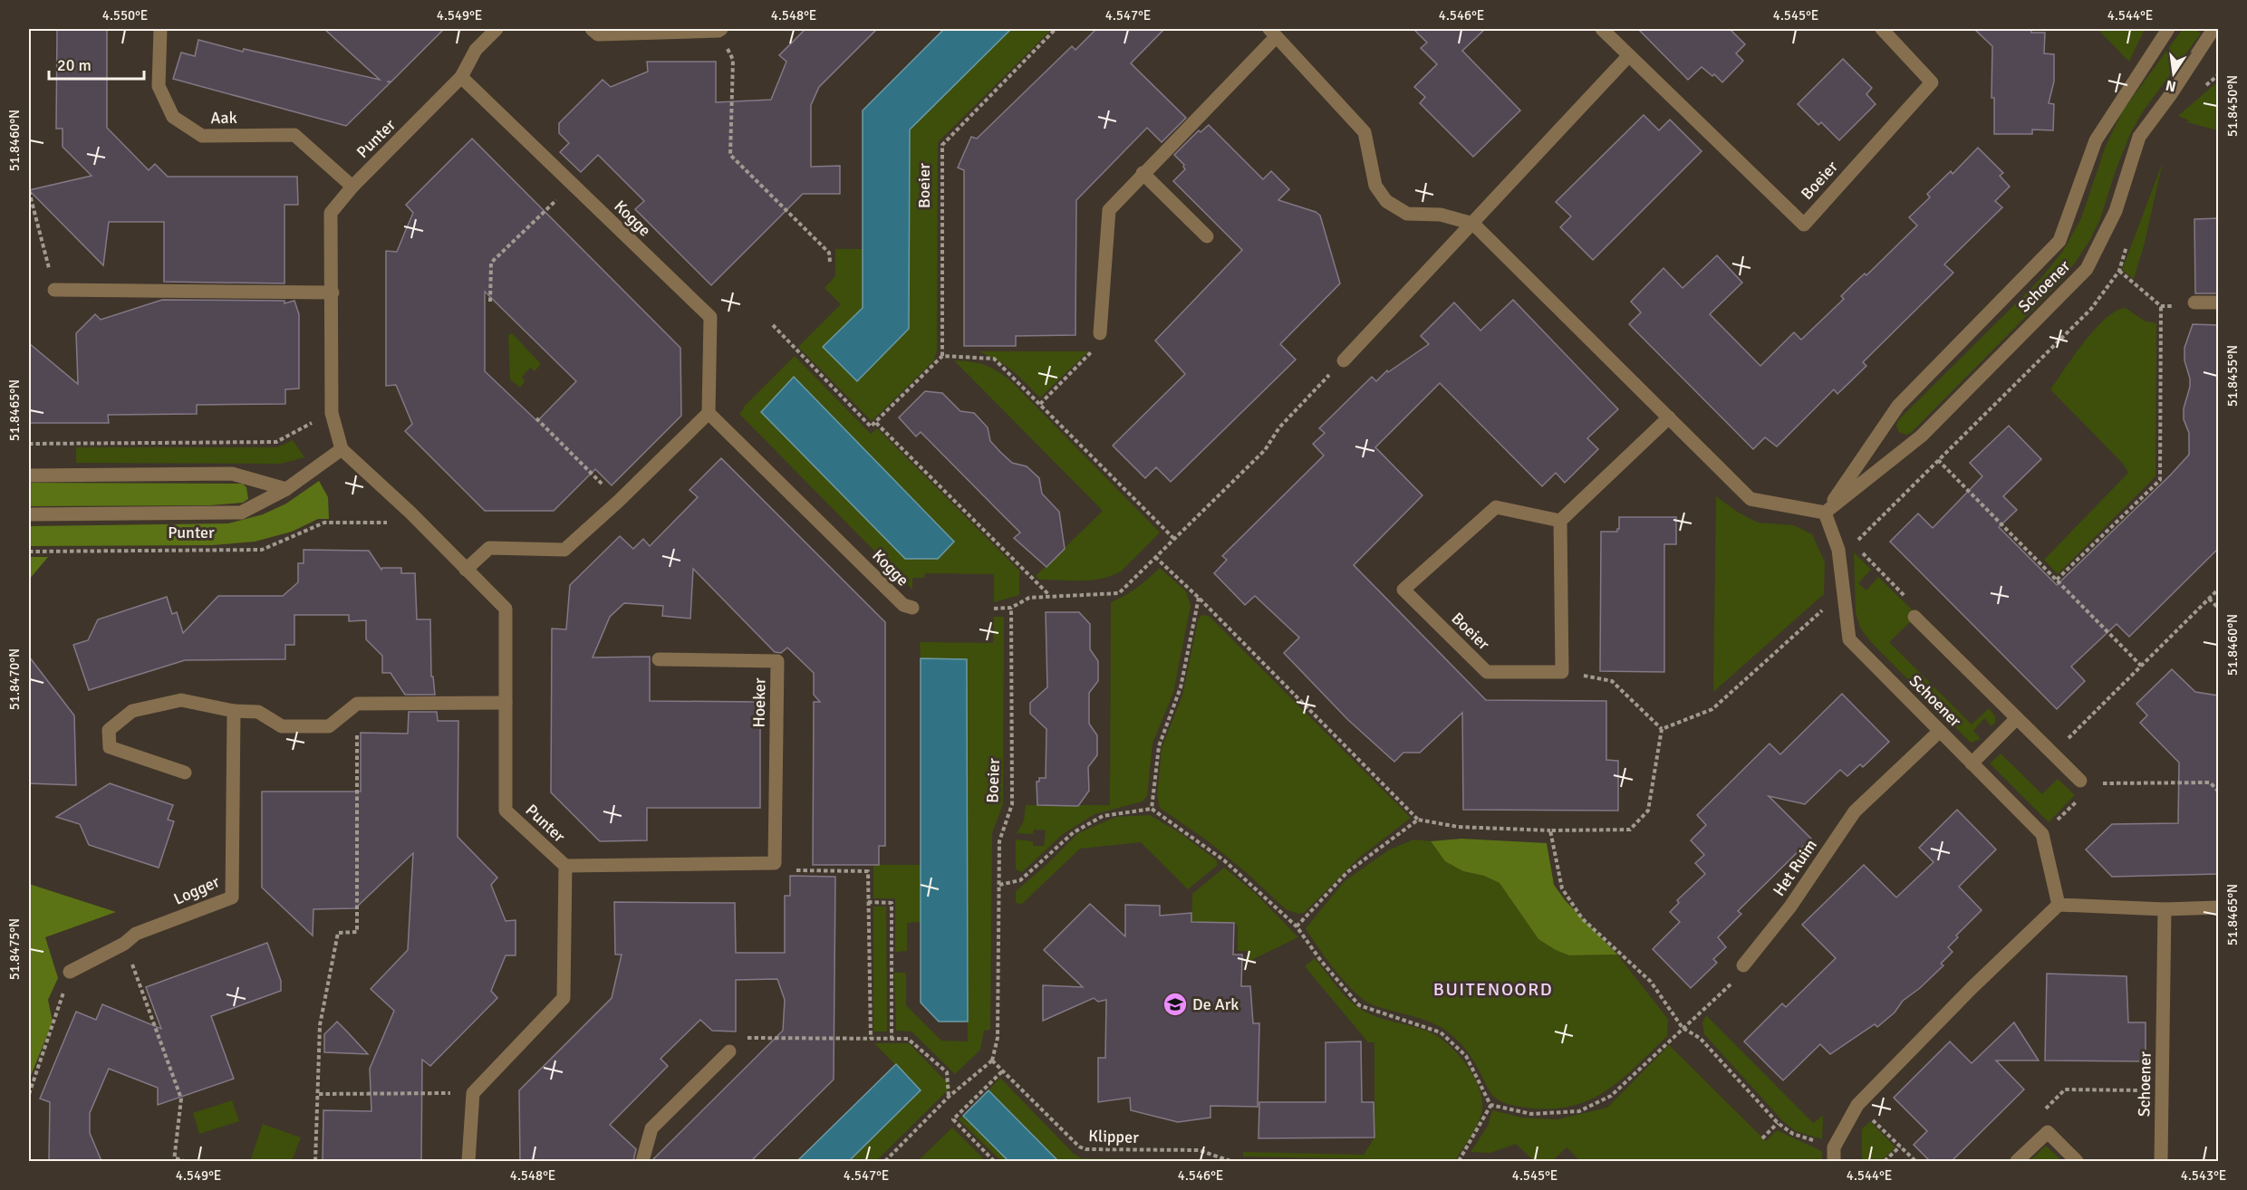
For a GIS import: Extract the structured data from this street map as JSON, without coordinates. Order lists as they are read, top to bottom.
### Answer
{
  "streets": {
    "street": [
      "Aak",
      "Punter",
      "Boeier",
      "Kogge",
      "Schoener",
      "Hoeker",
      "Het Ruim",
      "Logger"
    ],
    "path": ["Klipper"]
  },
  "crossings": [
    ["Aak", "Punter"],
    ["Punter", "Kogge"],
    ["Boeier", "Klipper"],
    ["Schoener", "Het Ruim"]
  ],
  "districts": ["BUITENOORD"],
  "places": {
    "school or university": ["De Ark"]
  },
  "scale_bar": "20 m",
  "north": "bottom",
  "coordinates": [
    "4.550°E",
    "4.549°E",
    "4.548°E",
    "4.547°E",
    "4.546°E",
    "4.545°E",
    "4.544°E",
    "51.8450°N",
    "51.8460°N",
    "51.8455°N",
    "51.8465°N",
    "51.8470°N",
    "51.8475°N",
    "4.543°E"
  ]
}
